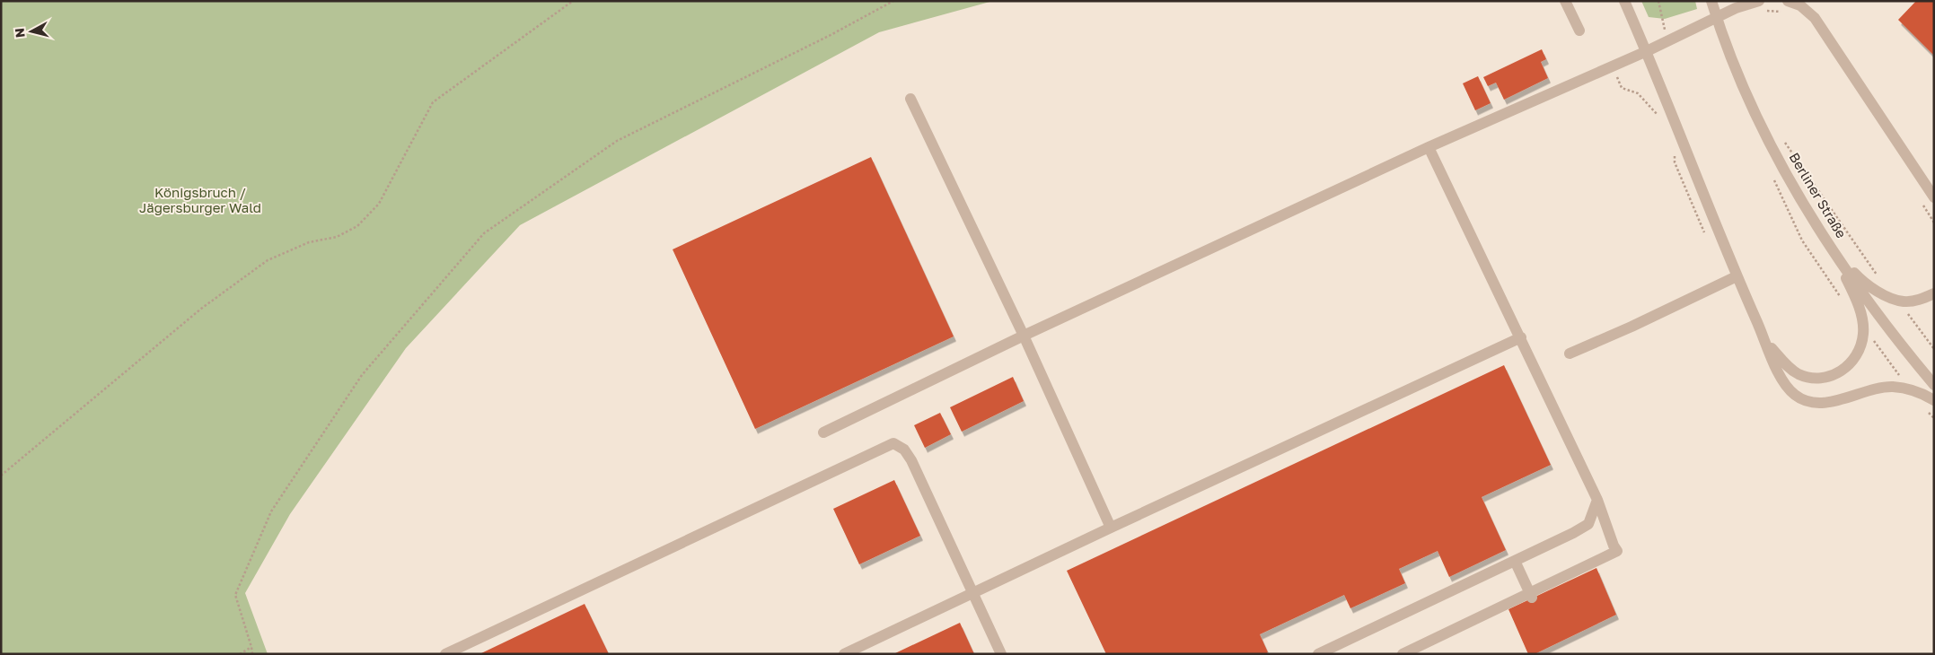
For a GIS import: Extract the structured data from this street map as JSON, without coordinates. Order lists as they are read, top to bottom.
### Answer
{
  "streets": {
    "street": ["Berliner Straße"]
  },
  "parks": ["Königsbruch / Jägersburger Wald"],
  "north": "left"
}
